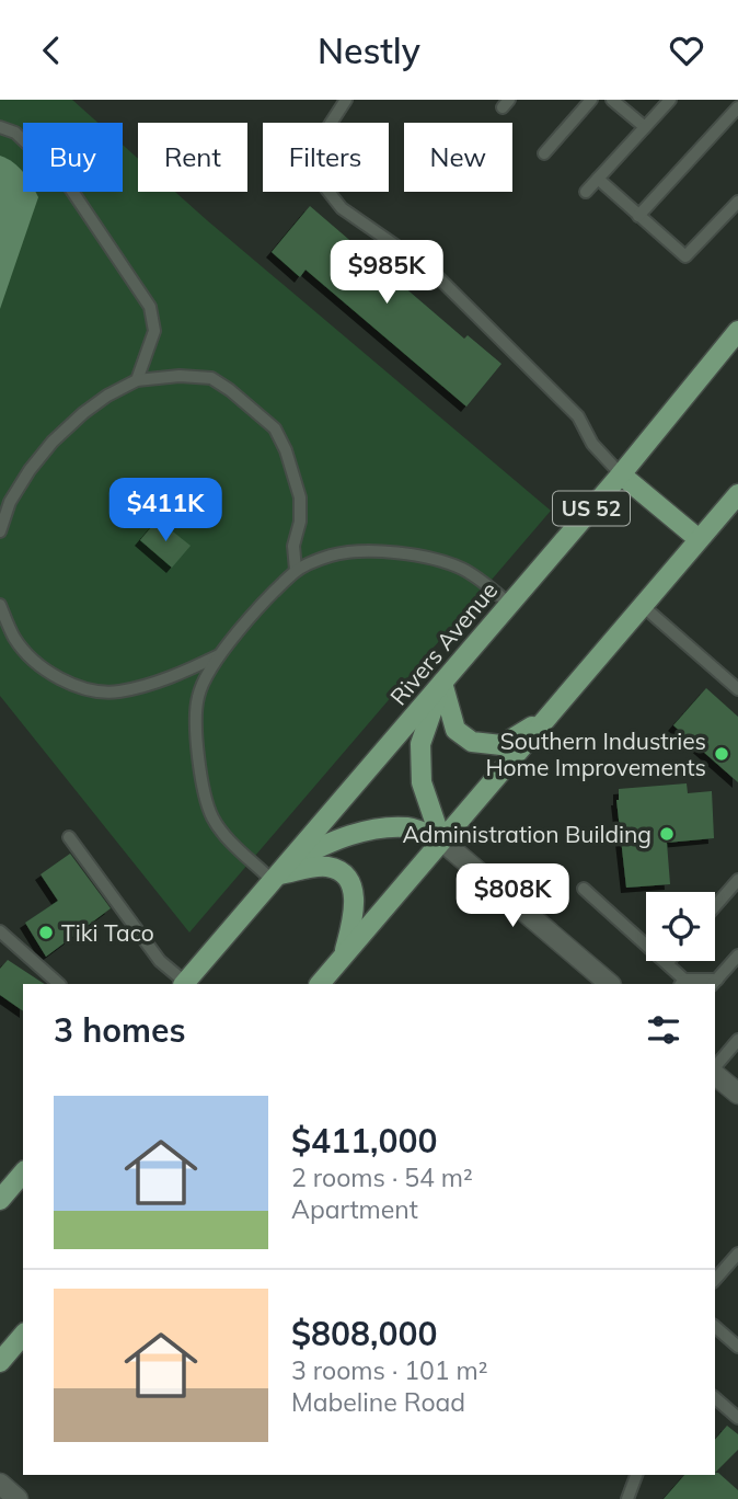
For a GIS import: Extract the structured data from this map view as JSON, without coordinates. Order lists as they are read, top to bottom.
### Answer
{
  "streets": {
    "main road": ["US 52", "Rivers Avenue"]
  },
  "places": ["Southern Industries Home Improvements", "Administration Building", "Tiki Taco"],
  "page": {
    "header": "Nestly",
    "chip": [
      "Buy",
      "Rent",
      "Filters",
      "New"
    ],
    "price": ["$985K", "$411K", "$808K"],
    "heading": "3 homes",
    "list": [
      {
        "name": "$411,000",
        "note": "2 rooms · 54 m² · Apartment"
      },
      {
        "name": "$808,000",
        "note": "3 rooms · 101 m² · Mabeline Road"
      }
    ]
  }
}
